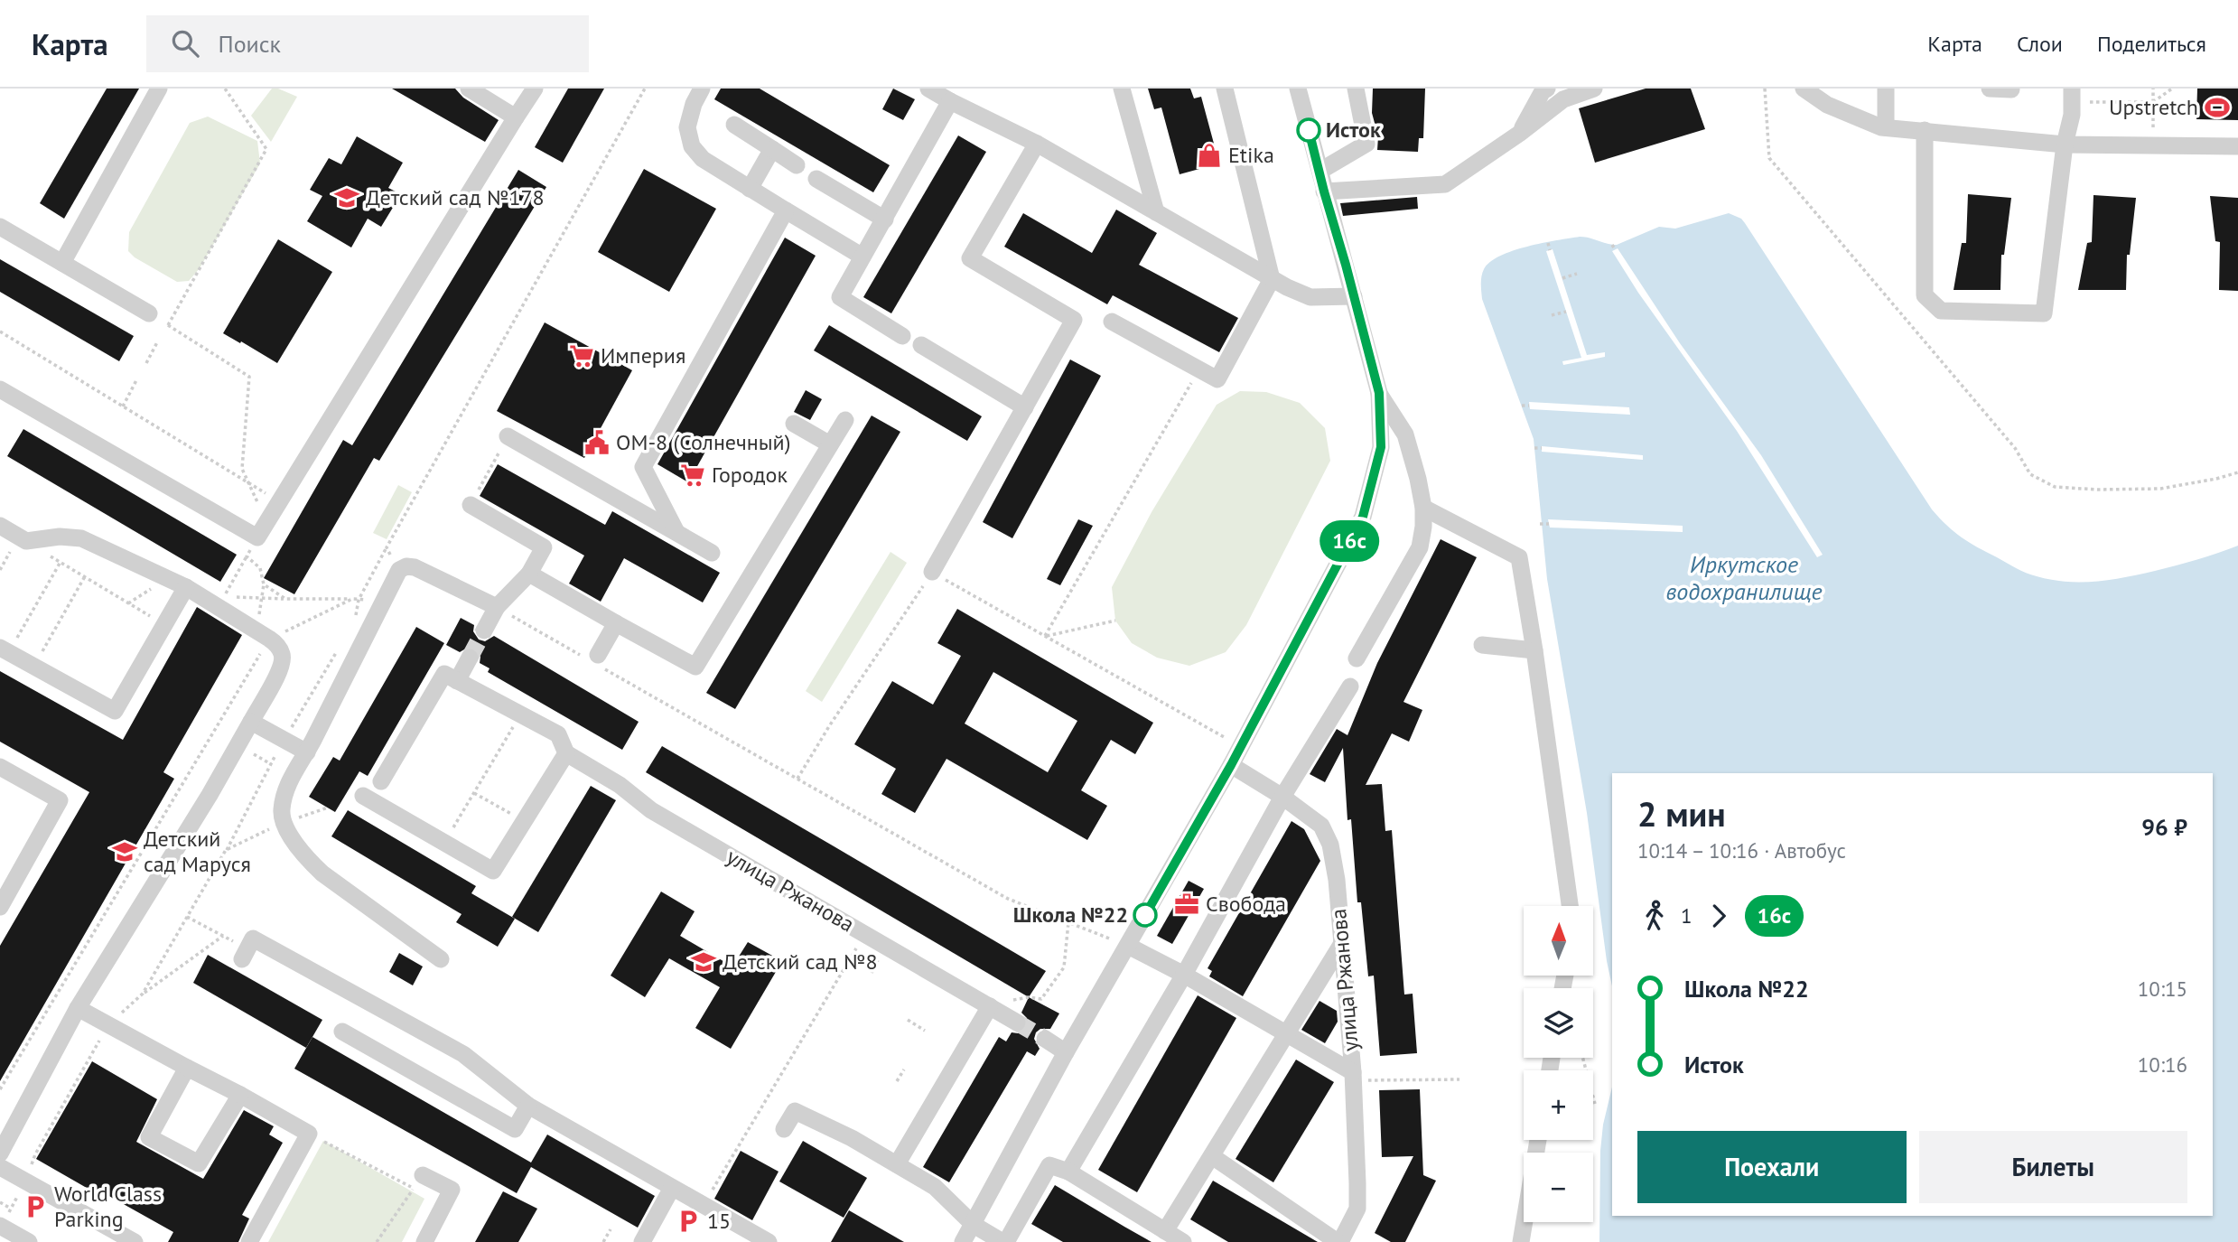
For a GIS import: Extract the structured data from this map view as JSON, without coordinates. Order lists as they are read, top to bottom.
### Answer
{
  "streets": {
    "street": ["улица Ржанова"]
  },
  "water": ["Иркутское водохранилище"],
  "places": {
    "sports": ["Upstretch"],
    "other": ["Исток", "Школа №22"],
    "shop": ["Etika"],
    "school or university": ["Детский сад №178", "Детский сад Маруся", "Детский сад №8"],
    "supermarket": ["Империя", "Городок"],
    "public building": ["ОМ-8 (Солнечный)"],
    "office": ["Свобода"],
    "parking": ["World Class Parking", "15"]
  },
  "lines": ["bus line 16с"],
  "north": "top",
  "page": {
    "header": "Карта",
    "search": "Поиск",
    "nav": ["Карта", "Слои", "Поделиться"],
    "on_map": "16с",
    "heading": ["2 мин", "10:14 – 10:16 · Автобус", "96 ₽"],
    "legs": ["1", "16с"],
    "map_buttons": ["+", "−"],
    "list": [
      {
        "name": "Школа №22",
        "value": "10:15"
      },
      {
        "name": "Исток",
        "value": "10:16"
      }
    ],
    "buttons": ["Поехали", "Билеты"]
  }
}
